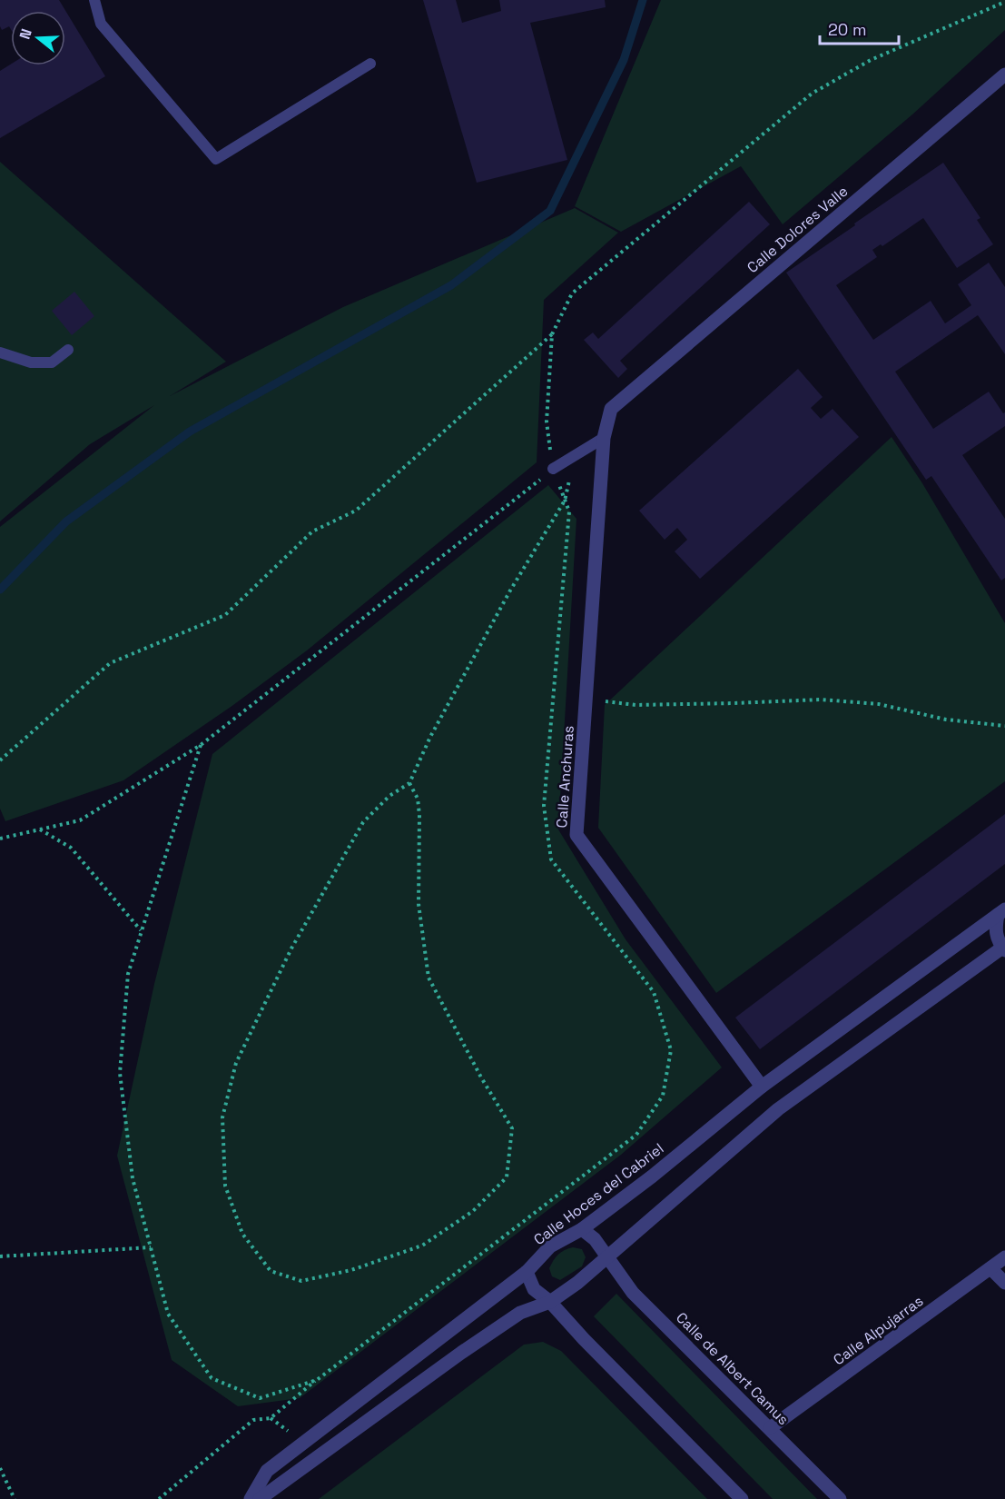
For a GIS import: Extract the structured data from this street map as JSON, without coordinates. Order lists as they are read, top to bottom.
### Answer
{
  "streets": {
    "street": [
      "Calle Dolores Valle",
      "Calle Anchuras",
      "Calle Hoces del Cabriel",
      "Calle Alpujarras",
      "Calle de Albert Camus"
    ]
  },
  "crossings": [
    ["Calle Dolores Valle", "Calle Anchuras"],
    ["Calle Anchuras", "Calle Hoces del Cabriel"],
    ["Calle Hoces del Cabriel", "Calle de Albert Camus"],
    ["Calle Alpujarras", "Calle de Albert Camus"]
  ],
  "scale_bar": "20 m",
  "north": "left"
}
